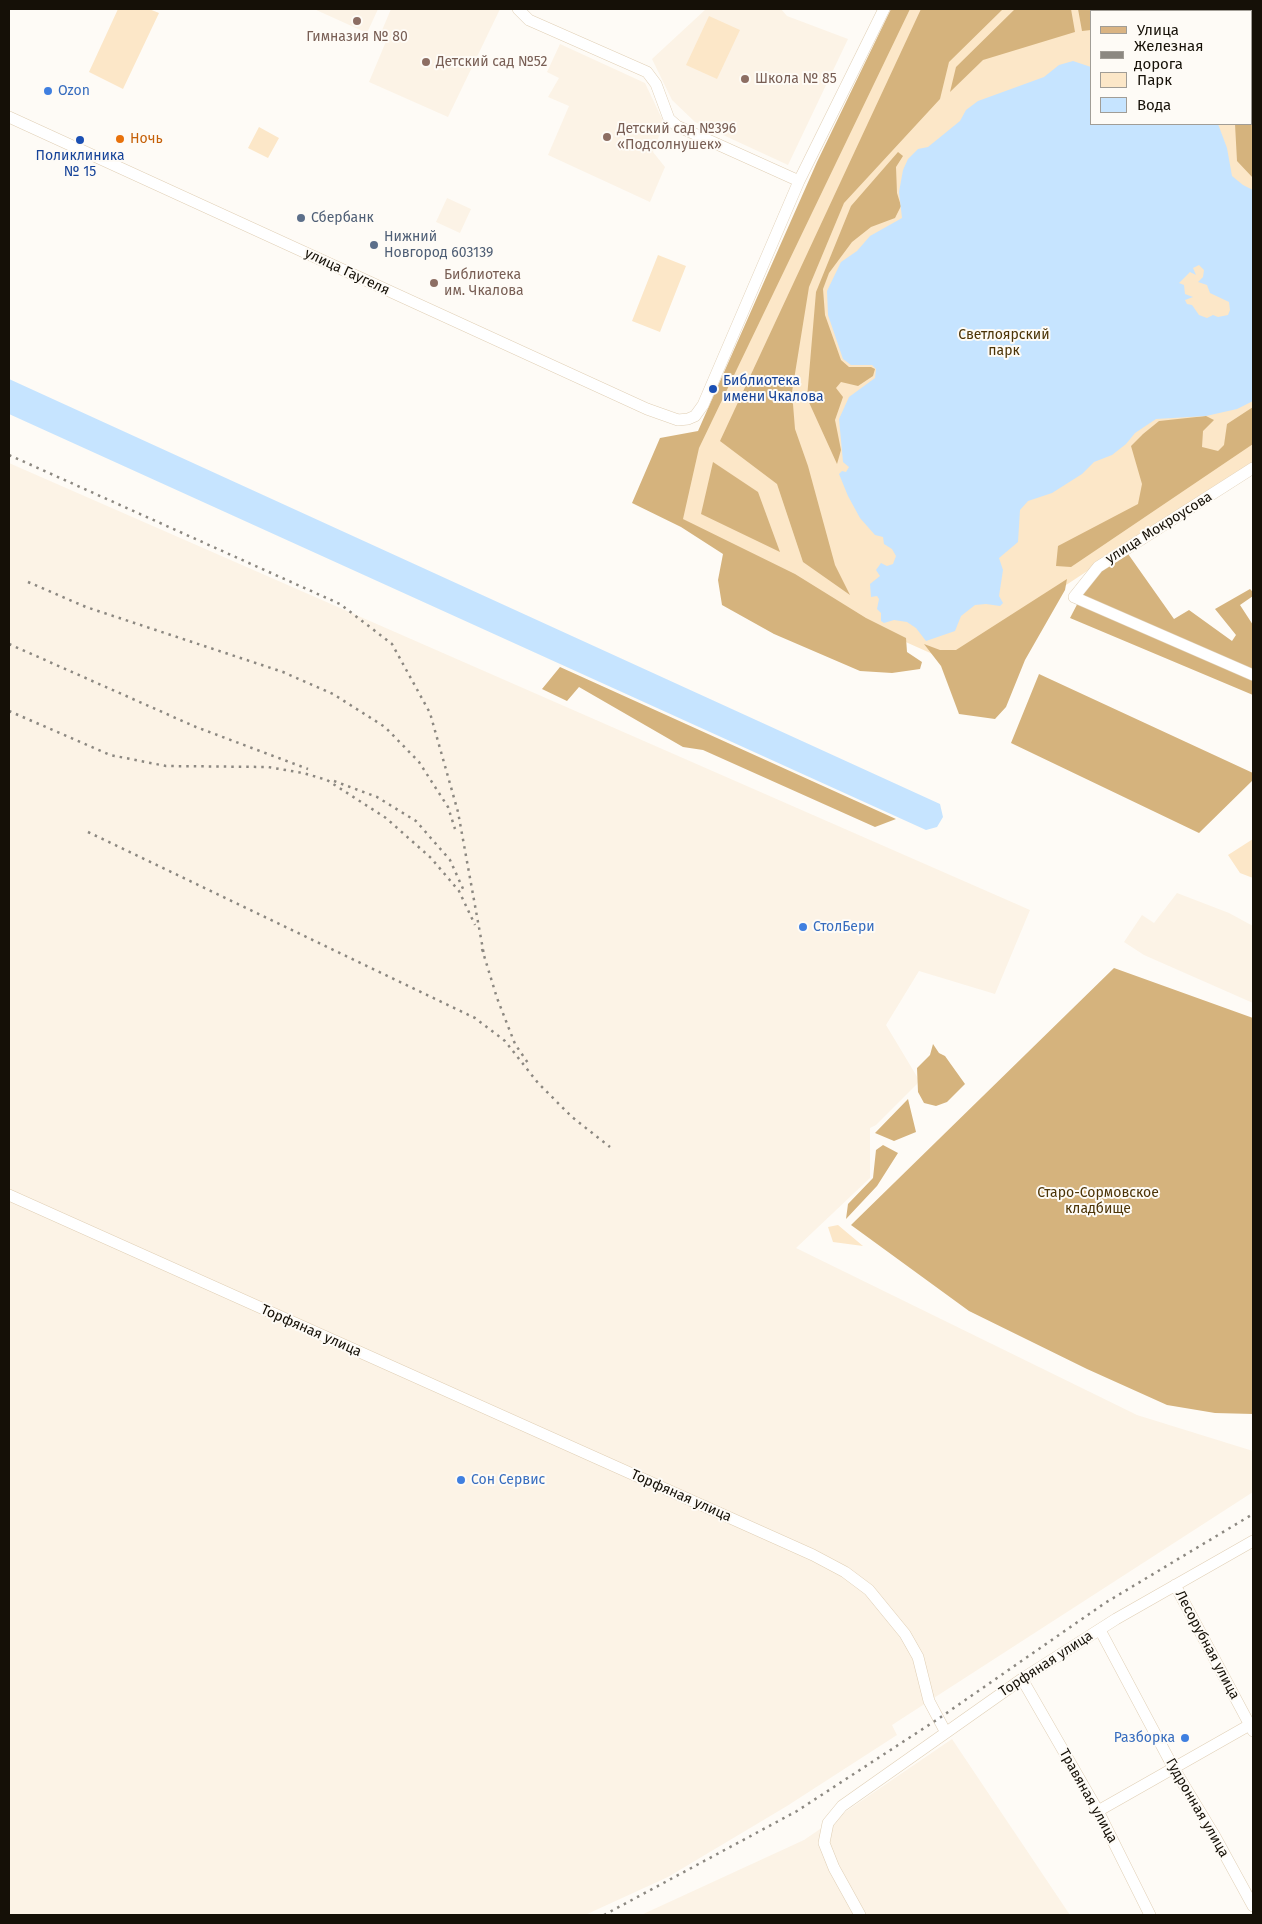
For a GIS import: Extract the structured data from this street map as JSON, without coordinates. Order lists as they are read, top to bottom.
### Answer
{
  "streets": {
    "street": [
      "улица Гаугеля",
      "улица Мокроусова",
      "Торфяная улица",
      "Лесорубная улица",
      "Травяная улица",
      "Гудронная улица"
    ]
  },
  "crossings": [
    ["Торфяная улица", "Лесорубная улица"],
    ["Торфяная улица", "Травяная улица"],
    ["Торфяная улица", "Гудронная улица"]
  ],
  "parks": ["Светлоярский парк", "Старо-Сормовское кладбище"],
  "places": [
    "Гимназия № 80",
    "Детский сад №52",
    "Школа № 85",
    "Ozon",
    "Детский сад №396 «Подсолнушек»",
    "Ночь",
    "Поликлиника № 15",
    "Сбербанк",
    "Нижний Новгород 603139",
    "Библиотека им. Чкалова",
    "Библиотека имени Чкалова",
    "СтолБери",
    "Сон Сервис",
    "Разборка"
  ],
  "legend": [
    "Улица",
    "Железная дорога",
    "Парк",
    "Вода"
  ]
}
